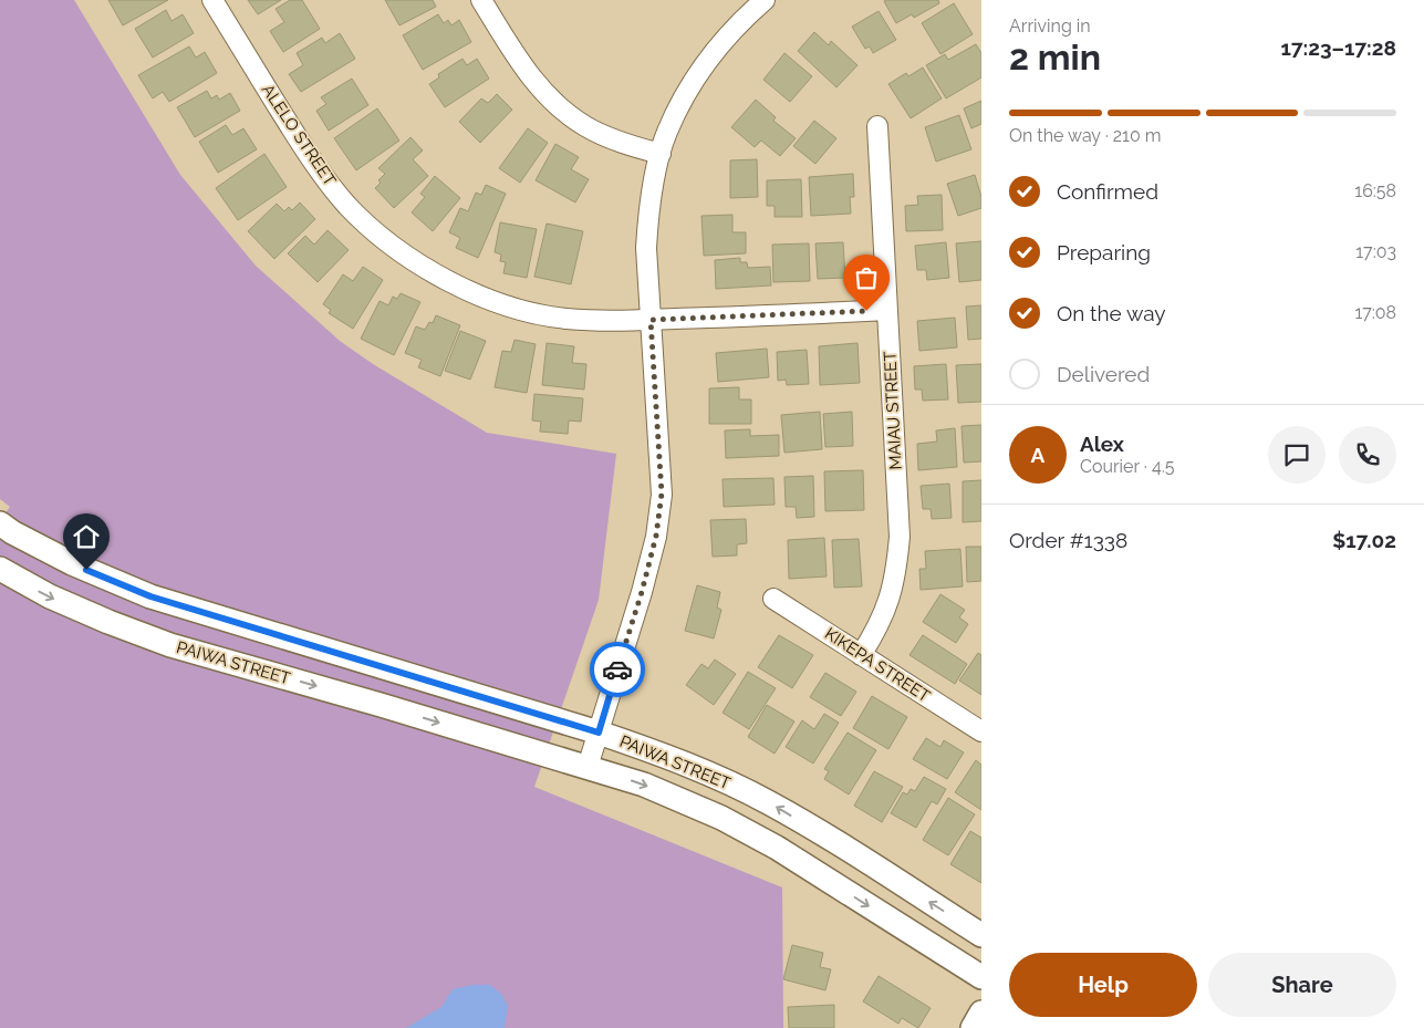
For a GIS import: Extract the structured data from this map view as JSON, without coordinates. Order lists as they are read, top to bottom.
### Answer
{
  "streets": {
    "street": [
      "ALELO STREET",
      "MAIAU STREET",
      "PAIWA STREET",
      "KIKEPA STREET"
    ]
  },
  "crossings": [
    ["ALELO STREET", "MAIAU STREET"],
    ["MAIAU STREET", "KIKEPA STREET"]
  ],
  "page": {
    "heading": ["2 min", "Arriving in", "17:23–17:28"],
    "panel": [
      "Alex",
      "Courier · 4.5",
      "Order #1338",
      "$17.02"
    ],
    "bar": "On the way · 210 m",
    "list": [
      ["Confirmed", "16:58"],
      ["Preparing", "17:03"],
      ["On the way", "17:08"],
      "Delivered"
    ],
    "round": "A",
    "buttons": ["Help", "Share"]
  }
}
